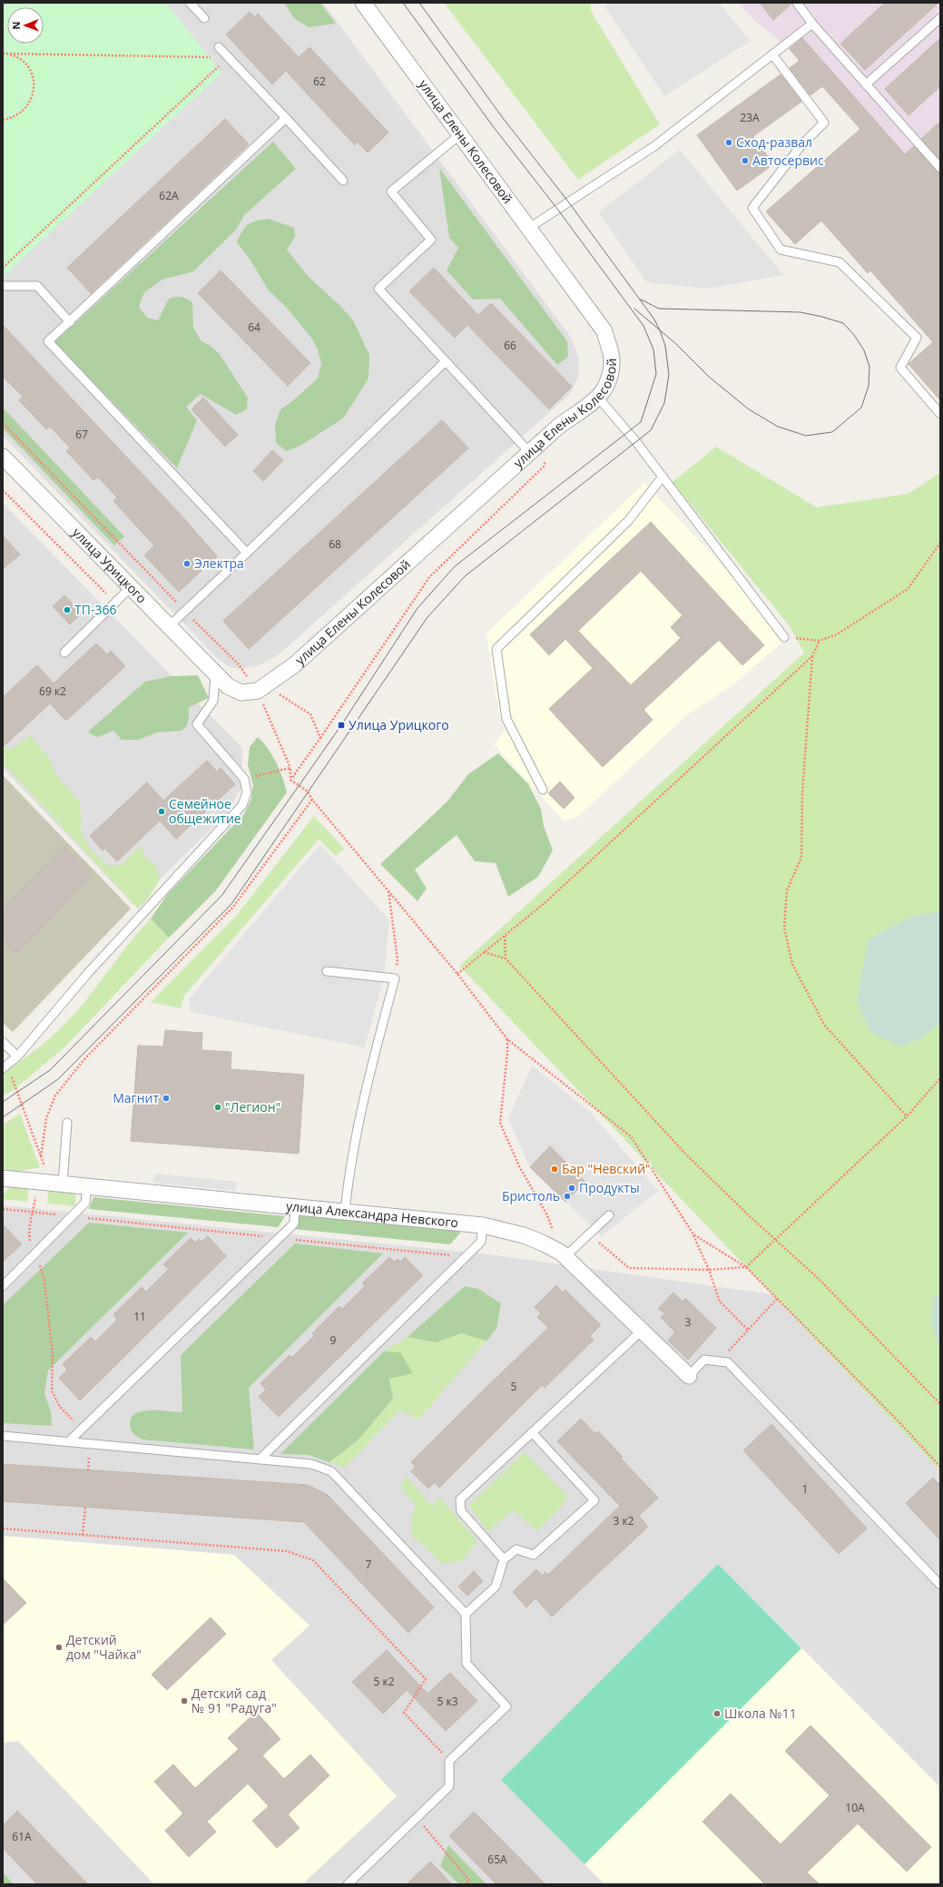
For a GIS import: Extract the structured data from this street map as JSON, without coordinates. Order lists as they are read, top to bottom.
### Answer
{
  "streets": {
    "street": ["улица Елены Колесовой", "улица Урицкого", "улица Александра Невского"]
  },
  "places": {
    "other": [
      "Сход-развал",
      "Автосервис",
      "Электра",
      "ТП-366",
      "Семейное общежитие",
      "Магнит",
      "\"Легион\"",
      "Бар \"Невский\"",
      "Продукты",
      "Бристоль",
      "Детский дом \"Чайка\"",
      "Детский сад № 91 \"Радуга\"",
      "Школа №11"
    ],
    "transit": ["Улица Урицкого"]
  },
  "house_numbers": [
    "62",
    "23А",
    "62А",
    "64",
    "66",
    "67",
    "68",
    "69 к2",
    "11",
    "3",
    "9",
    "5",
    "1",
    "3 к2",
    "7",
    "5 к2",
    "5 к3",
    "10А",
    "61А",
    "65А"
  ],
  "north": "left"
}
